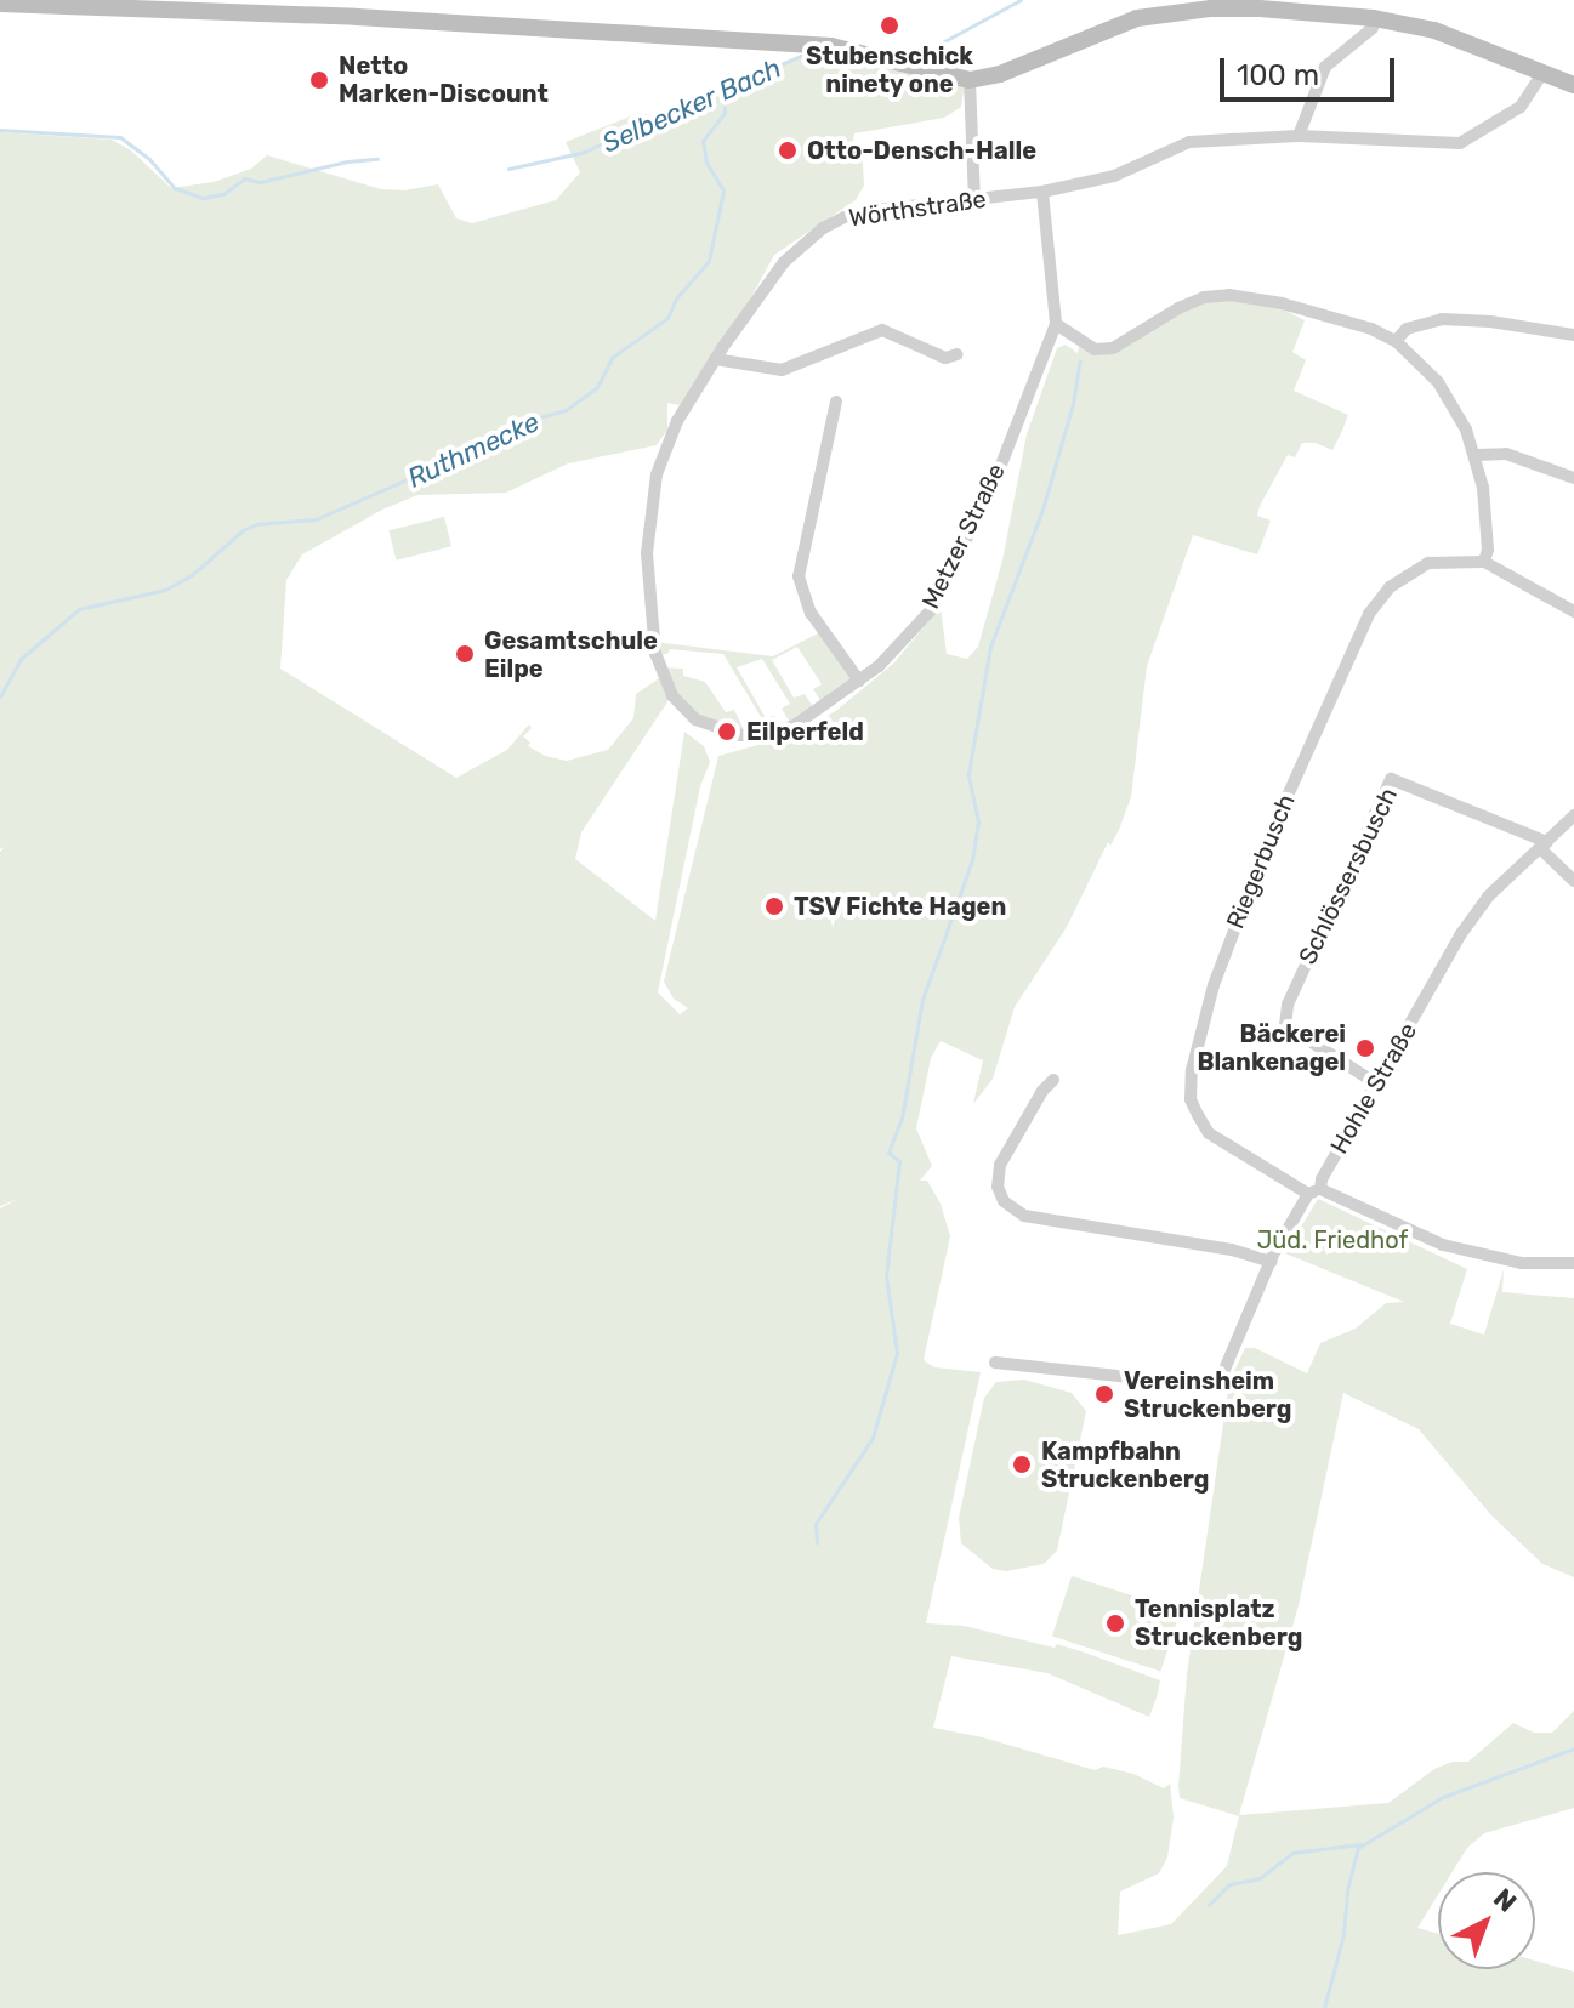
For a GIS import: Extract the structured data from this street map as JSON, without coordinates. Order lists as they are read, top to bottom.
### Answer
{
  "streets": {
    "street": [
      "Wörthstraße",
      "Metzer Straße",
      "Riegerbusch",
      "Schlössersbusch",
      "Hohle Straße"
    ]
  },
  "crossings": [
    ["Wörthstraße", "Metzer Straße"],
    ["Riegerbusch", "Hohle Straße"],
    ["Schlössersbusch", "Hohle Straße"]
  ],
  "water": ["Selbecker Bach", "Ruthmecke"],
  "parks": ["Jüd. Friedhof"],
  "places": [
    "Stubenschick ninety one",
    "Netto Marken-Discount",
    "Otto-Densch-Halle",
    "Gesamtschule Eilpe",
    "Eilperfeld",
    "TSV Fichte Hagen",
    "Bäckerei Blankenagel",
    "Vereinsheim Struckenberg",
    "Kampfbahn Struckenberg",
    "Tennisplatz Struckenberg"
  ],
  "scale_bar": "100 m",
  "north": "top right"
}
